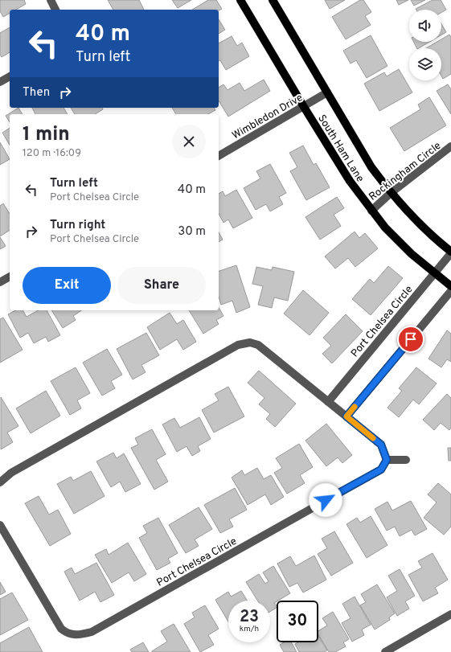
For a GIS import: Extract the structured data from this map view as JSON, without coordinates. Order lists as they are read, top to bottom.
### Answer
{
  "streets": {
    "main road": ["South Ham Lane"],
    "street": ["Wimbledon Drive", "Rockingham Circle", "Port Chelsea Circle"]
  },
  "crossings": [
    ["Wimbledon Drive", "South Ham Lane"],
    ["South Ham Lane", "Rockingham Circle"],
    ["South Ham Lane", "Port Chelsea Circle"]
  ],
  "page": {
    "turn": ["40 m", "Turn left"],
    "then": "Then",
    "heading": ["1 min", "120 m · 16:09"],
    "list": [
      {
        "name": "Turn left",
        "note": "Port Chelsea Circle",
        "value": "40 m"
      },
      {
        "name": "Turn right",
        "note": "Port Chelsea Circle",
        "value": "30 m"
      }
    ],
    "buttons": ["Exit", "Share"],
    "speed": "23 km/h",
    "limit": "30"
  }
}
